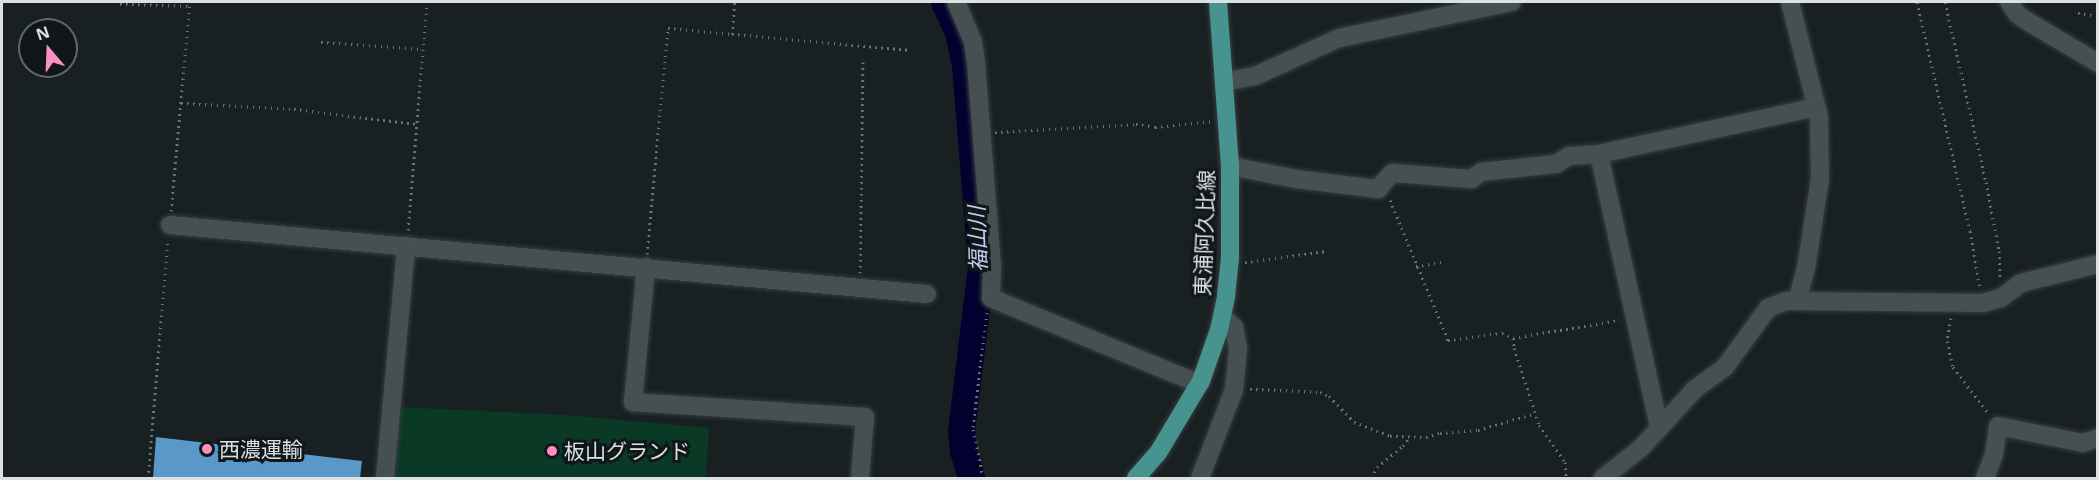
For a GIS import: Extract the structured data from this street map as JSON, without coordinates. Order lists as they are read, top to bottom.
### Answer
{
  "streets": {
    "main road": ["東浦阿久比線"]
  },
  "water": ["福山川"],
  "places": ["西濃運輸", "板山グランド"],
  "north": "top"
}
